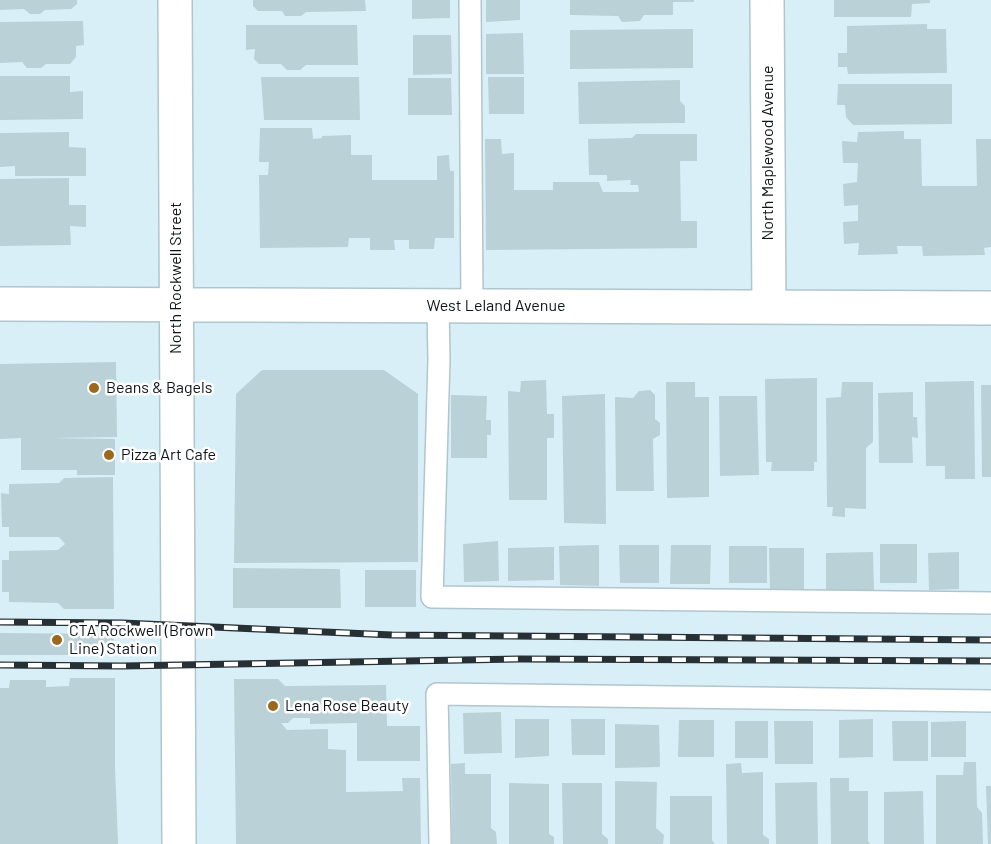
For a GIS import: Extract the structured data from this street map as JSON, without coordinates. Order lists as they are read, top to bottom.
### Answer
{
  "streets": {
    "street": ["North Maplewood Avenue", "North Rockwell Street", "West Leland Avenue"]
  },
  "crossings": [
    ["North Maplewood Avenue", "West Leland Avenue"],
    ["North Rockwell Street", "West Leland Avenue"]
  ],
  "places": [
    "Beans & Bagels",
    "Pizza Art Cafe",
    "CTA Rockwell (Brown Line) Station",
    "Lena Rose Beauty"
  ]
}
